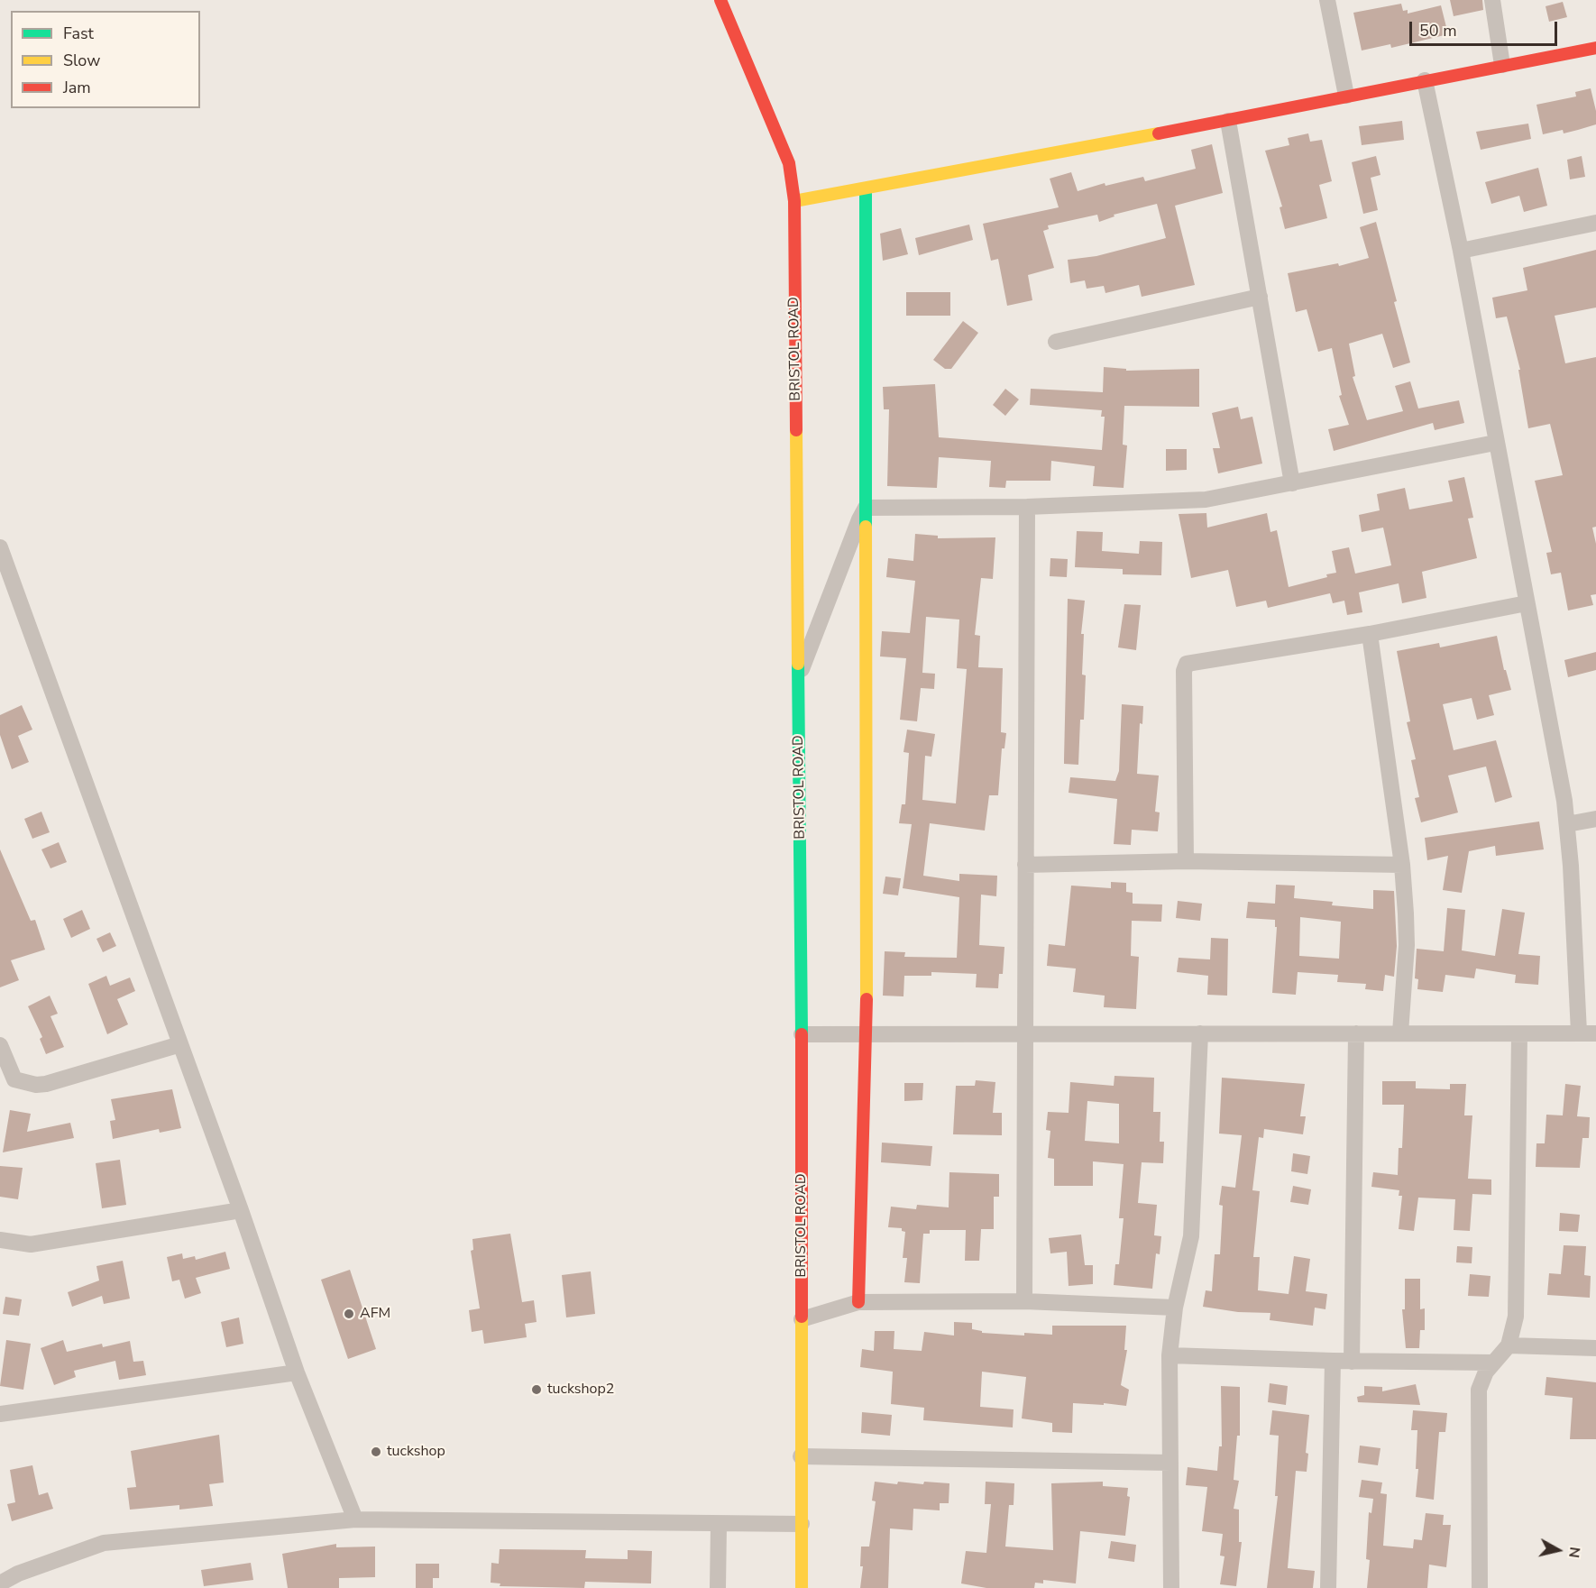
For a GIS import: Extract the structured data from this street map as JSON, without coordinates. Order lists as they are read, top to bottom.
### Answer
{
  "streets": {
    "street": ["BRISTOL ROAD"]
  },
  "places": ["AFM", "tuckshop2", "tuckshop"],
  "legend": ["Fast", "Slow", "Jam"],
  "scale_bar": "50 m",
  "north": "right"
}
